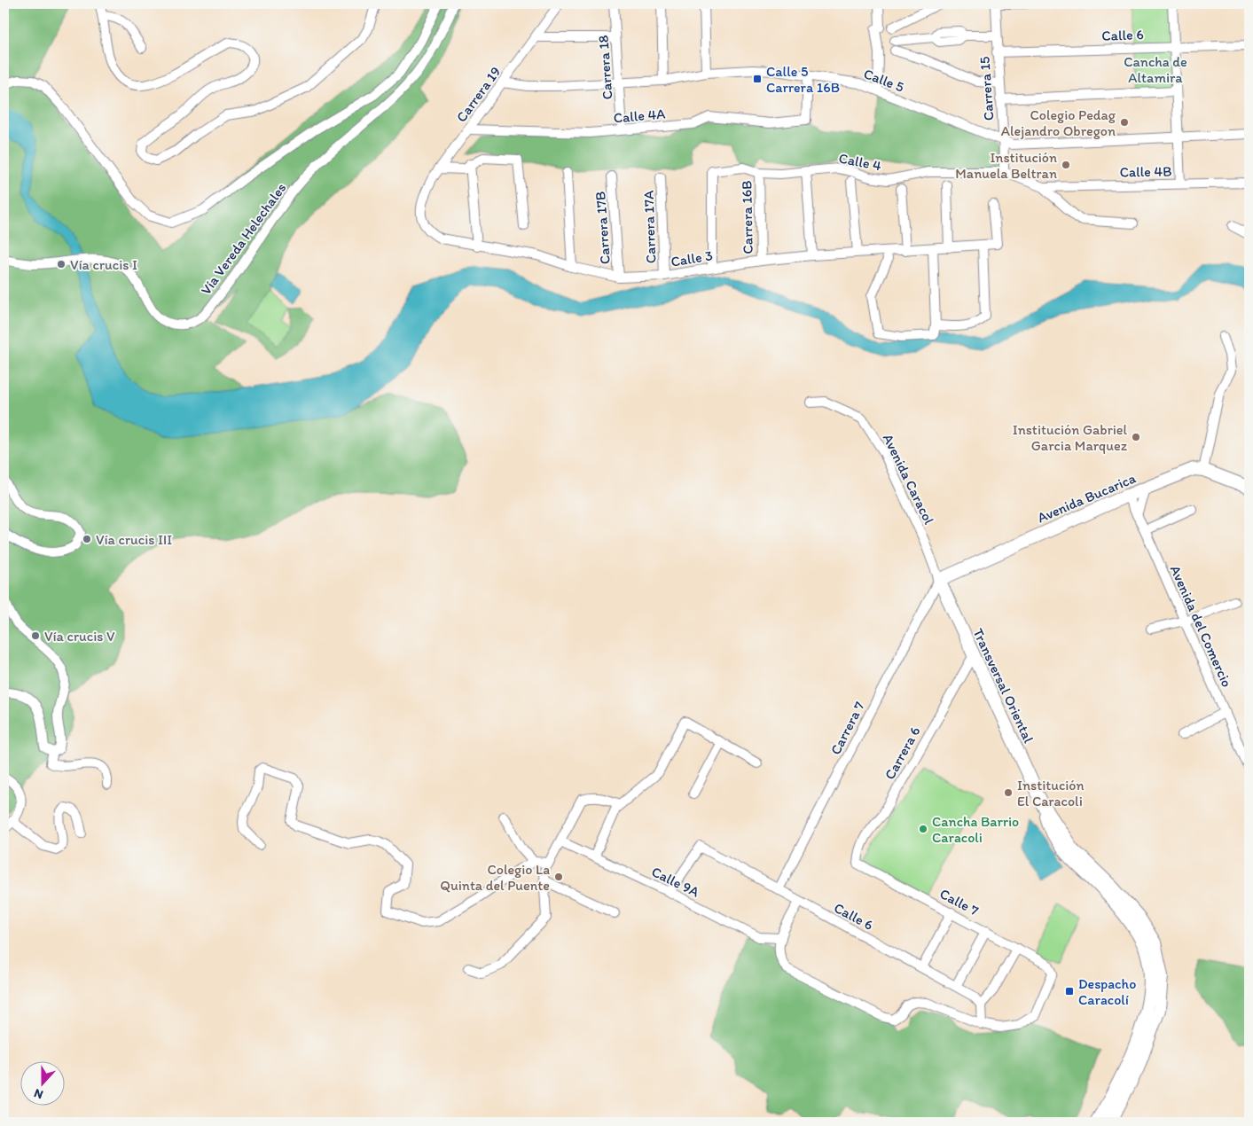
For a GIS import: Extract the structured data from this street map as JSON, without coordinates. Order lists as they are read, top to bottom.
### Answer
{
  "streets": {
    "main road": ["Avenida Bucarica", "Transversal Oriental"],
    "street": [
      "Calle 6",
      "Carrera 18",
      "Calle 5",
      "Carrera 15",
      "Carrera 19",
      "Calle 4A",
      "Calle 4",
      "Calle 4B",
      "Carrera 16B",
      "Carrera 17A",
      "Carrera 17B",
      "Vía Vereda Helechales",
      "Calle 3",
      "Avenida Caracol",
      "Avenida del Comercio",
      "Carrera 7",
      "Carrera 6",
      "Calle 9A",
      "Calle 7"
    ]
  },
  "crossings": [
    ["Calle 6", "Carrera 15"],
    ["Calle 6", "Carrera 7"],
    ["Calle 6", "Calle 9A"],
    ["Carrera 18", "Calle 5"],
    ["Carrera 18", "Calle 4A"],
    ["Calle 5", "Carrera 15"],
    ["Calle 5", "Carrera 19"],
    ["Calle 5", "Calle 4A"],
    ["Carrera 15", "Calle 4"],
    ["Carrera 19", "Calle 4A"],
    ["Carrera 19", "Calle 3"],
    ["Calle 4", "Carrera 16B"],
    ["Calle 4", "Calle 3"],
    ["Carrera 16B", "Calle 3"],
    ["Carrera 17A", "Calle 3"],
    ["Carrera 17B", "Calle 3"],
    ["Avenida Caracol", "Avenida Bucarica"],
    ["Avenida Caracol", "Transversal Oriental"],
    ["Avenida Caracol", "Carrera 7"],
    ["Avenida Bucarica", "Avenida del Comercio"],
    ["Avenida Bucarica", "Transversal Oriental"],
    ["Avenida Bucarica", "Carrera 7"],
    ["Transversal Oriental", "Carrera 7"],
    ["Transversal Oriental", "Carrera 6"],
    ["Carrera 6", "Calle 7"]
  ],
  "parks": ["Cancha de Altamira"],
  "places": {
    "transit": ["Calle 5 Carrera 16B", "Despacho Caracolí"],
    "other": [
      "Colegio Pedag Alejandro Obregon",
      "Institución Manuela Beltran",
      "Vía crucis I",
      "Institución Gabriel Garcia Marquez",
      "Vía crucis III",
      "Vía crucis V",
      "Institución El Caracoli",
      "Cancha Barrio Caracoli",
      "Colegio La Quinta del Puente"
    ]
  },
  "north": "bottom"
}
